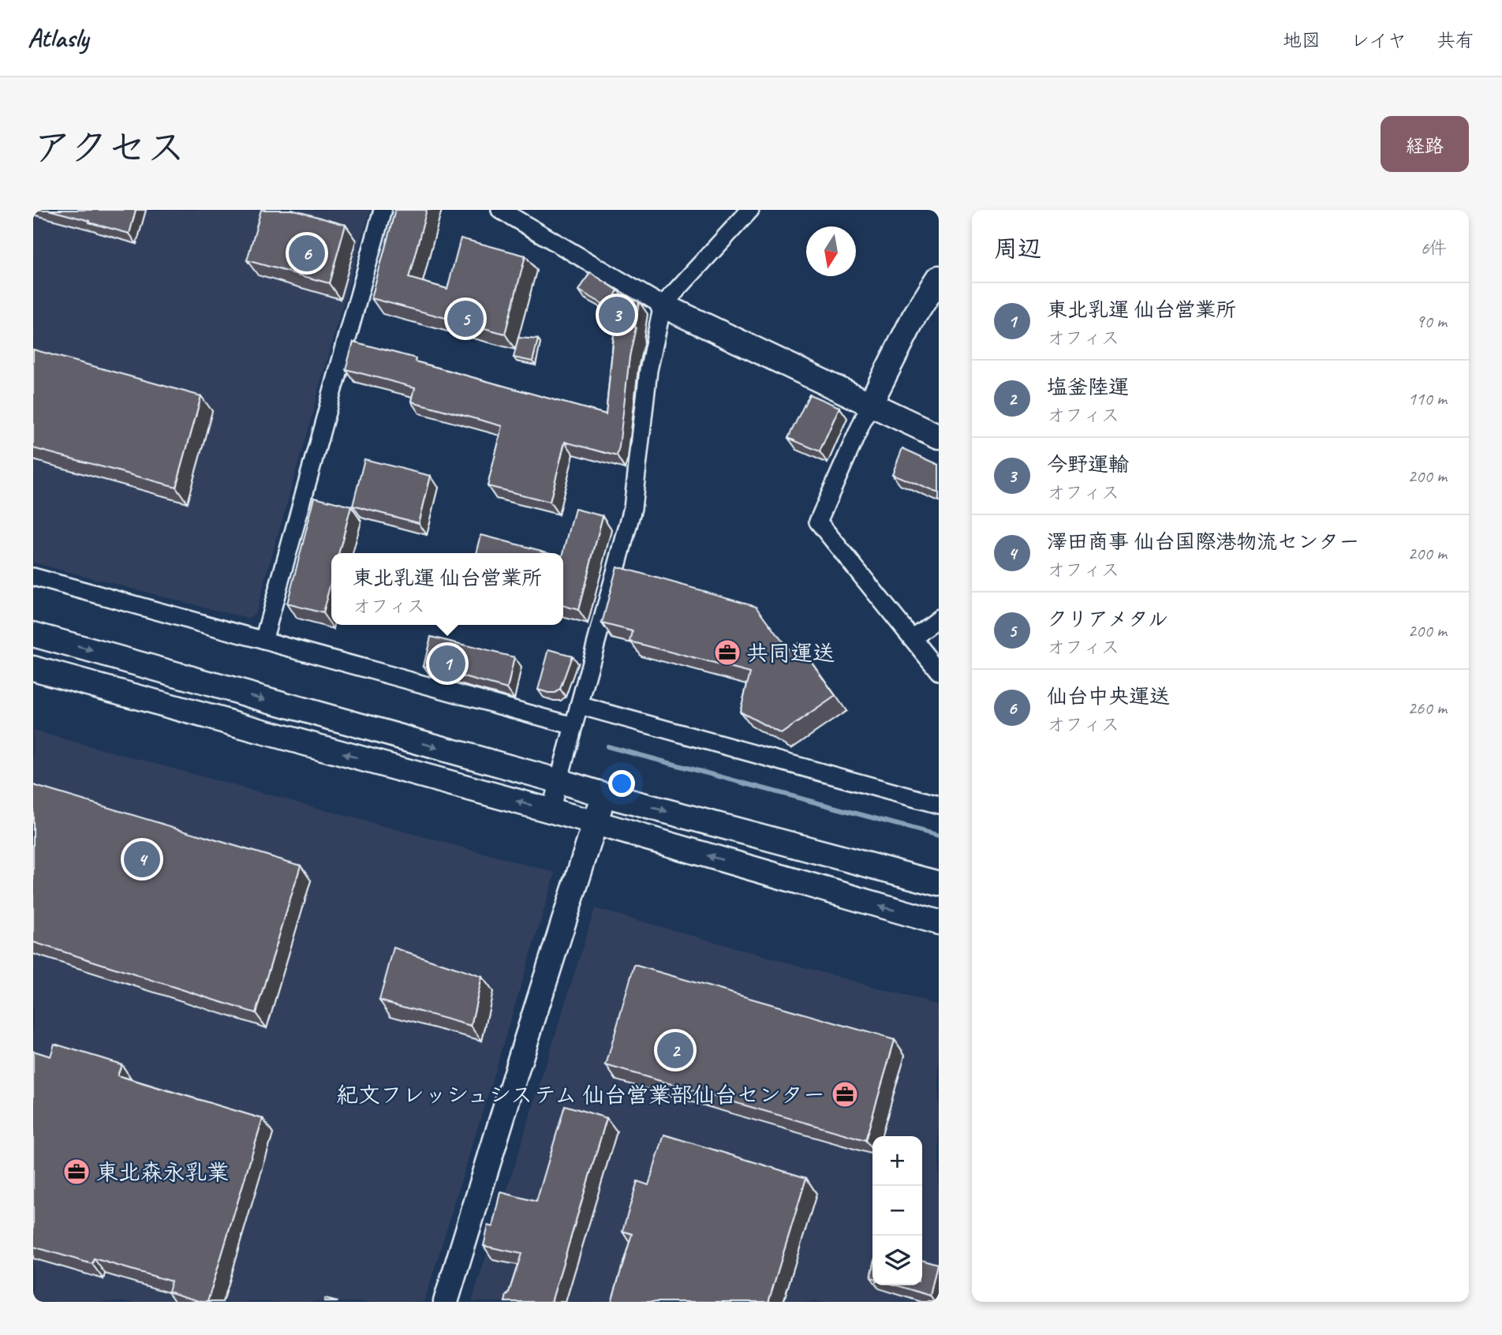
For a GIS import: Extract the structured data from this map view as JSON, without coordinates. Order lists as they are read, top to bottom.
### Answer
{
  "places": {
    "office": ["共同運送", "紀文フレッシュシステム 仙台営業部仙台センター", "東北森永乳業"]
  },
  "north": "bottom",
  "page": {
    "header": "Atlasly",
    "nav": ["地図", "レイヤ", "共有"],
    "title": "アクセス",
    "buttons": "経路",
    "heading": ["周辺", "6件"],
    "pins": [
      "6",
      "3",
      "5",
      "1",
      "4",
      "2"
    ],
    "list": [
      {
        "mark": "1",
        "name": "東北乳運 仙台営業所",
        "note": "オフィス",
        "value": "90 m"
      },
      {
        "mark": "2",
        "name": "塩釜陸運",
        "note": "オフィス",
        "value": "110 m"
      },
      {
        "mark": "3",
        "name": "今野運輸",
        "note": "オフィス",
        "value": "200 m"
      },
      {
        "mark": "4",
        "name": "澤田商事 仙台国際港物流センター",
        "note": "オフィス",
        "value": "200 m"
      },
      {
        "mark": "5",
        "name": "クリアメタル",
        "note": "オフィス",
        "value": "200 m"
      },
      {
        "mark": "6",
        "name": "仙台中央運送",
        "note": "オフィス",
        "value": "260 m"
      }
    ],
    "popup": ["東北乳運 仙台営業所", "オフィス"],
    "map_buttons": ["+", "−"]
  }
}
